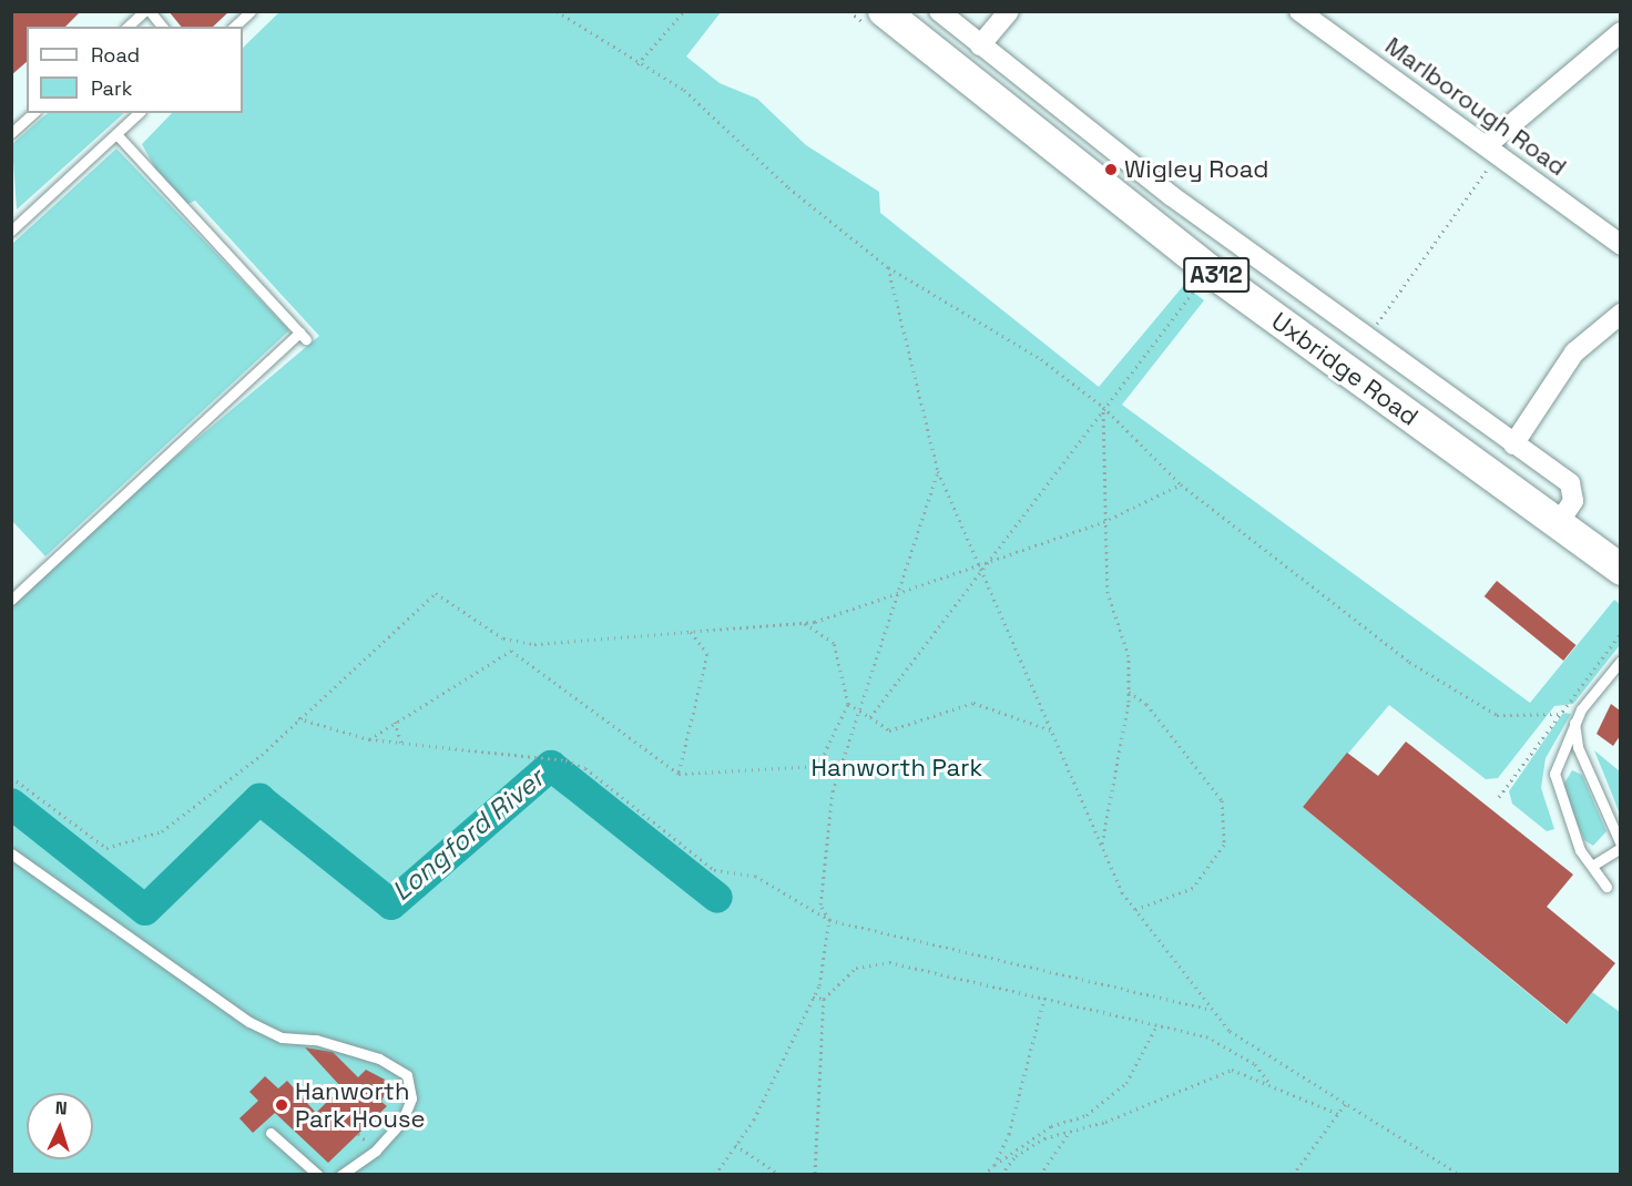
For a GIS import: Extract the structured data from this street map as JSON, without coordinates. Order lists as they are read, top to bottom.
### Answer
{
  "streets": {
    "main road": ["A312", "Uxbridge Road"],
    "street": ["Marlborough Road"]
  },
  "water": ["Longford River"],
  "parks": ["Hanworth Park"],
  "places": ["Wigley Road", "Hanworth Park House"],
  "legend": ["Road", "Park"],
  "north": "top"
}
